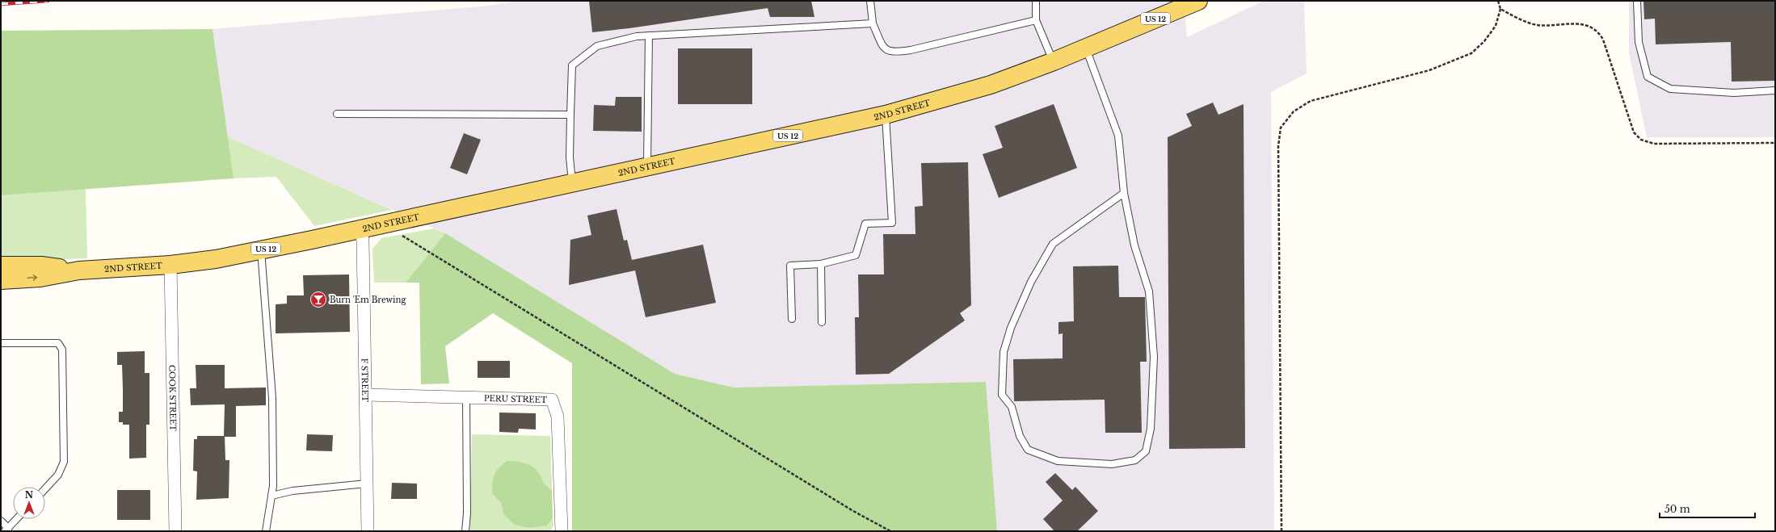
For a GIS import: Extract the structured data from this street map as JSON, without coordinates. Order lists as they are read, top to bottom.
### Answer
{
  "streets": {
    "main road": ["US 12", "2ND STREET"],
    "street": ["F STREET", "COOK STREET", "PERU STREET"]
  },
  "crossings": [
    ["2ND STREET", "F STREET"],
    ["2ND STREET", "COOK STREET"],
    ["F STREET", "PERU STREET"]
  ],
  "places": {
    "bar": ["Burn 'Em Brewing"]
  },
  "scale_bar": "50 m",
  "north": "top"
}
